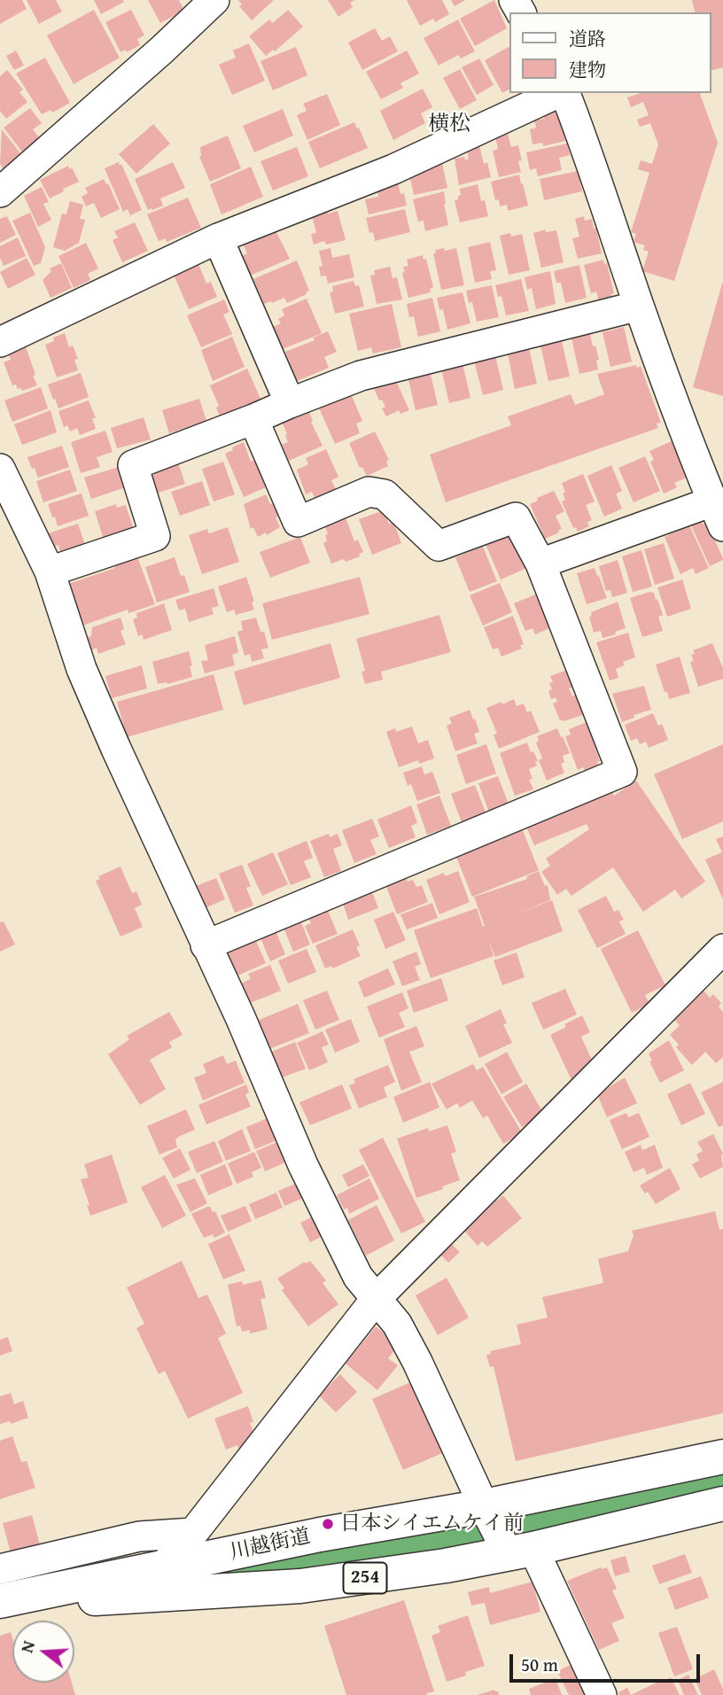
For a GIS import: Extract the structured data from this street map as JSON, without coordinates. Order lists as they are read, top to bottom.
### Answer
{
  "streets": {
    "highway": ["川越街道", "254"]
  },
  "districts": ["横松"],
  "places": ["日本シイエムケイ前"],
  "legend": ["道路", "建物"],
  "scale_bar": "50 m",
  "north": "left"
}
